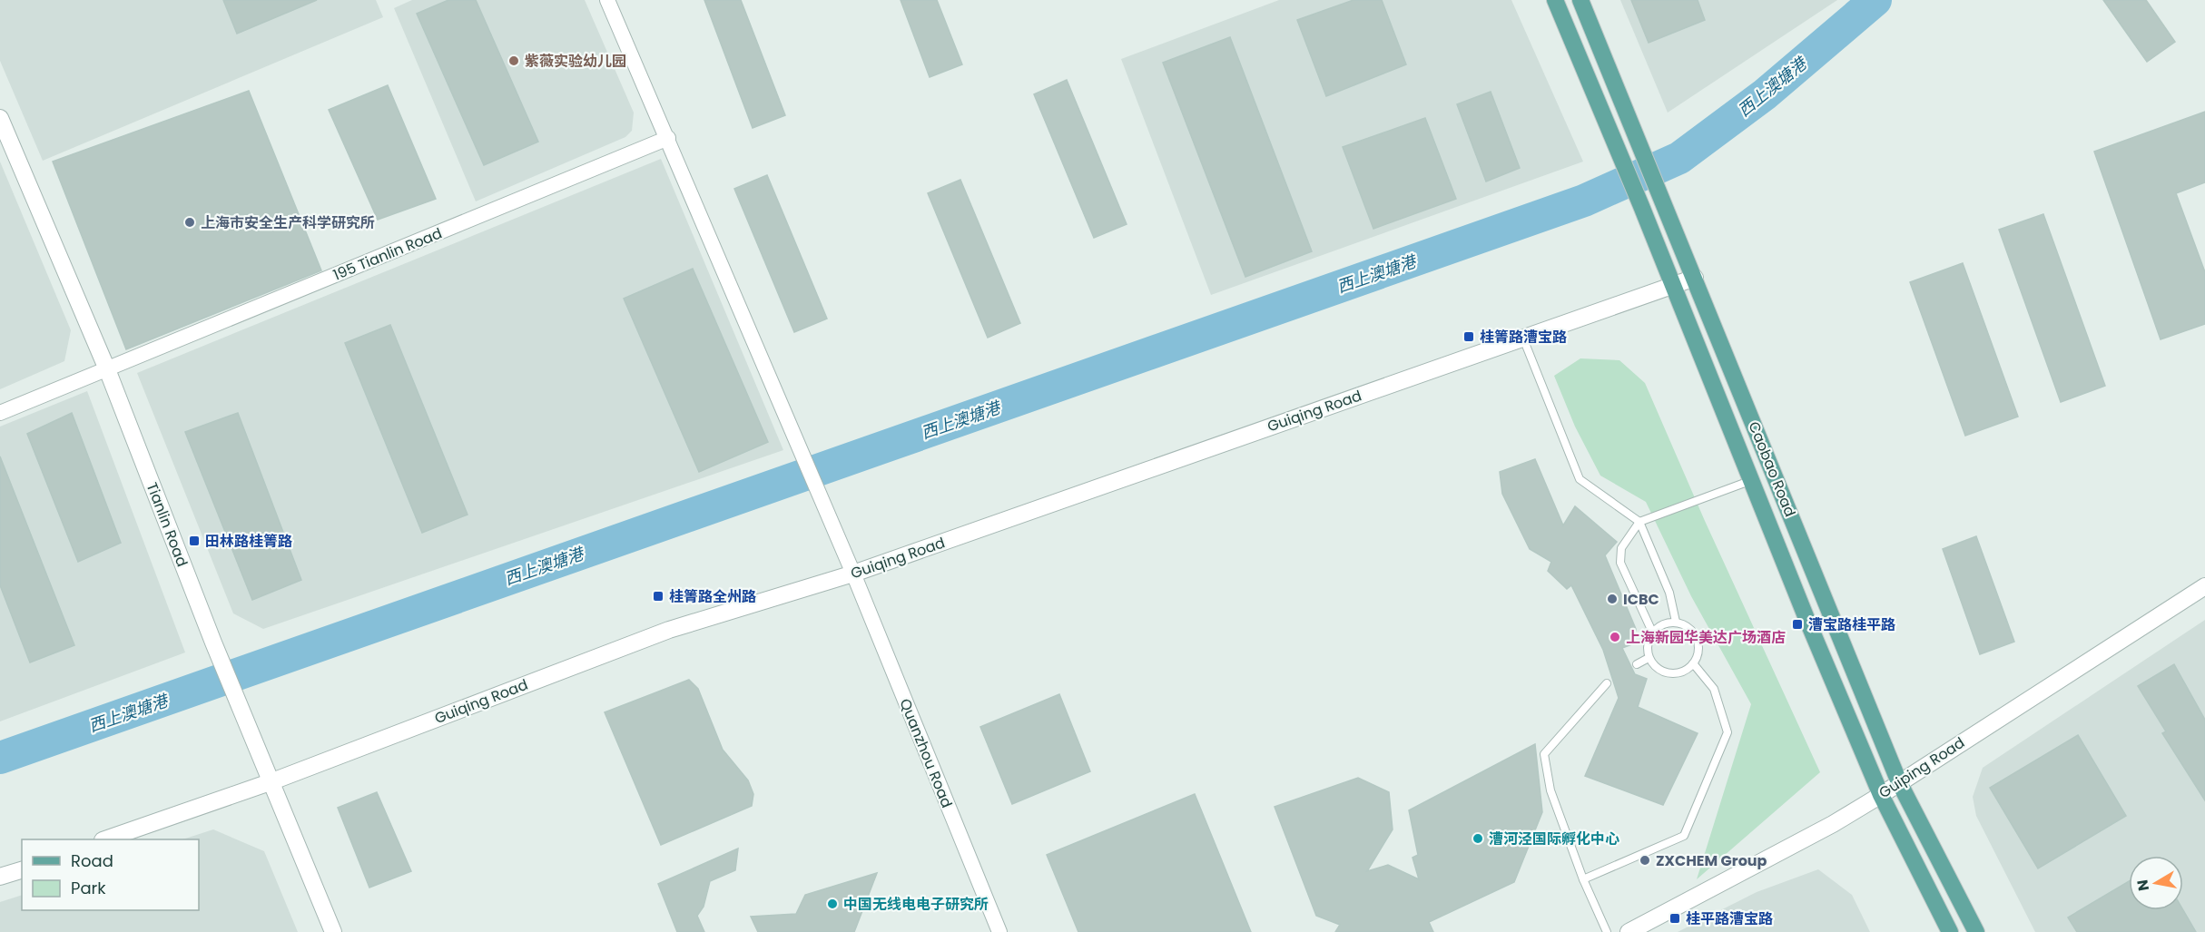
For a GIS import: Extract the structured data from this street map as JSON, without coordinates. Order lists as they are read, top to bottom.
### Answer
{
  "streets": {
    "main road": ["Caobao Road"],
    "street": [
      "195 Tianlin Road",
      "Guiqing Road",
      "Tianlin Road",
      "Quanzhou Road",
      "Guiping Road"
    ]
  },
  "crossings": [
    ["195 Tianlin Road", "Tianlin Road"],
    ["195 Tianlin Road", "Quanzhou Road"],
    ["Guiqing Road", "Caobao Road"],
    ["Guiqing Road", "Tianlin Road"],
    ["Guiqing Road", "Quanzhou Road"],
    ["Caobao Road", "Guiping Road"]
  ],
  "water": ["西上澳塘港"],
  "places": {
    "other": [
      "紫薇实验幼儿园",
      "上海市安全生产科学研究所",
      "ICBC",
      "上海新园华美达广场酒店",
      "漕河泾国际孵化中心",
      "ZXCHEM Group",
      "中国无线电电子研究所"
    ],
    "transit": [
      "桂箐路漕宝路",
      "田林路桂箐路",
      "桂箐路全州路",
      "漕宝路桂平路",
      "桂平路漕宝路"
    ]
  },
  "legend": ["Road", "Park"],
  "north": "left"
}
